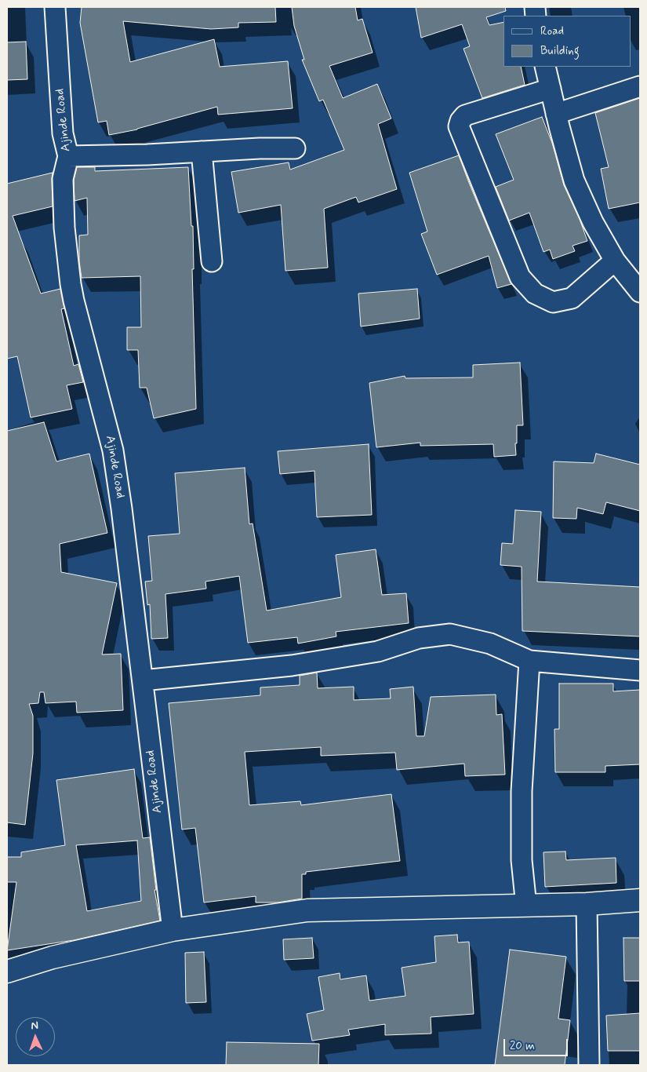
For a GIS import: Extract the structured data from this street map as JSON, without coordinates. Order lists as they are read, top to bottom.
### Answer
{
  "streets": {
    "street": ["Ajinde Road"]
  },
  "legend": ["Road", "Building"],
  "scale_bar": "20 m",
  "north": "top"
}
